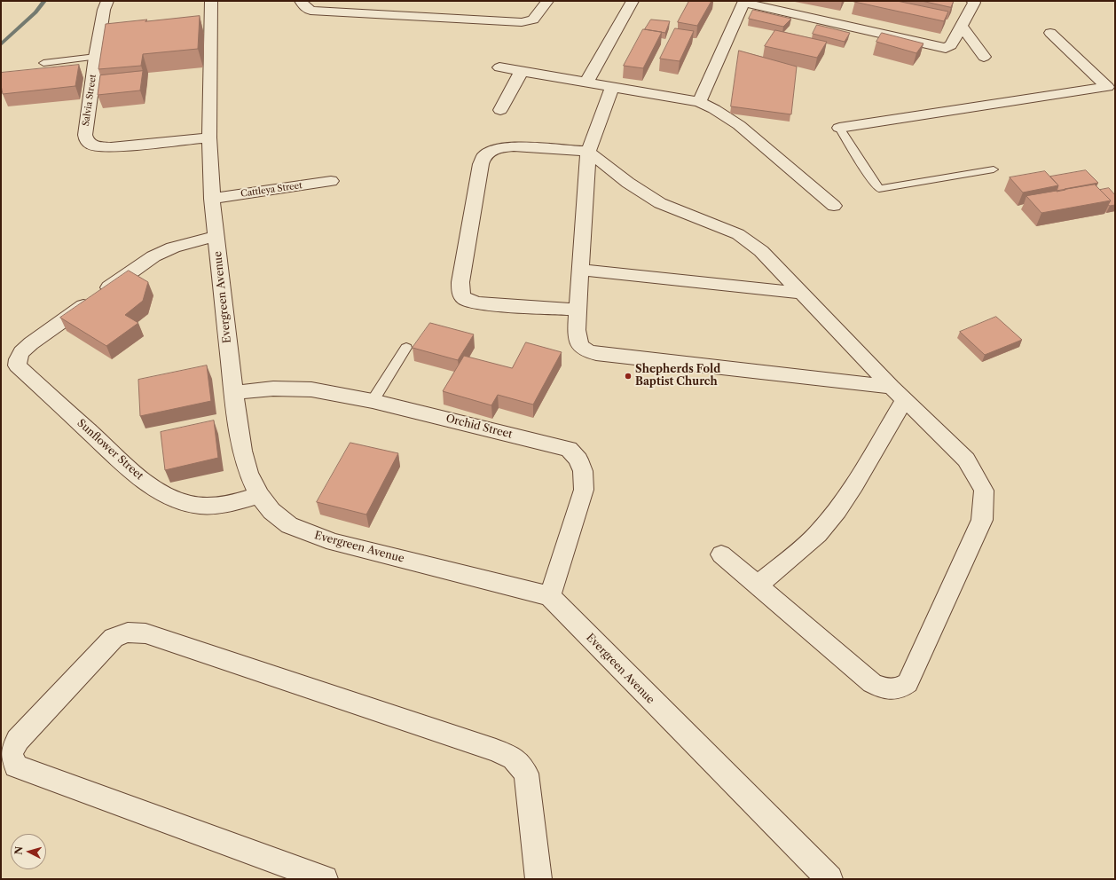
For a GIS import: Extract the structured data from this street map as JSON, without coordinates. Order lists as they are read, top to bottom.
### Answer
{
  "streets": {
    "street": [
      "Salvia Street",
      "Cattleya Street",
      "Evergreen Avenue",
      "Orchid Street",
      "Sunflower Street"
    ]
  },
  "crossings": [
    ["Salvia Street", "Evergreen Avenue"],
    ["Cattleya Street", "Evergreen Avenue"],
    ["Evergreen Avenue", "Orchid Street"],
    ["Evergreen Avenue", "Sunflower Street"]
  ],
  "places": ["Shepherds Fold Baptist Church"],
  "north": "left"
}
